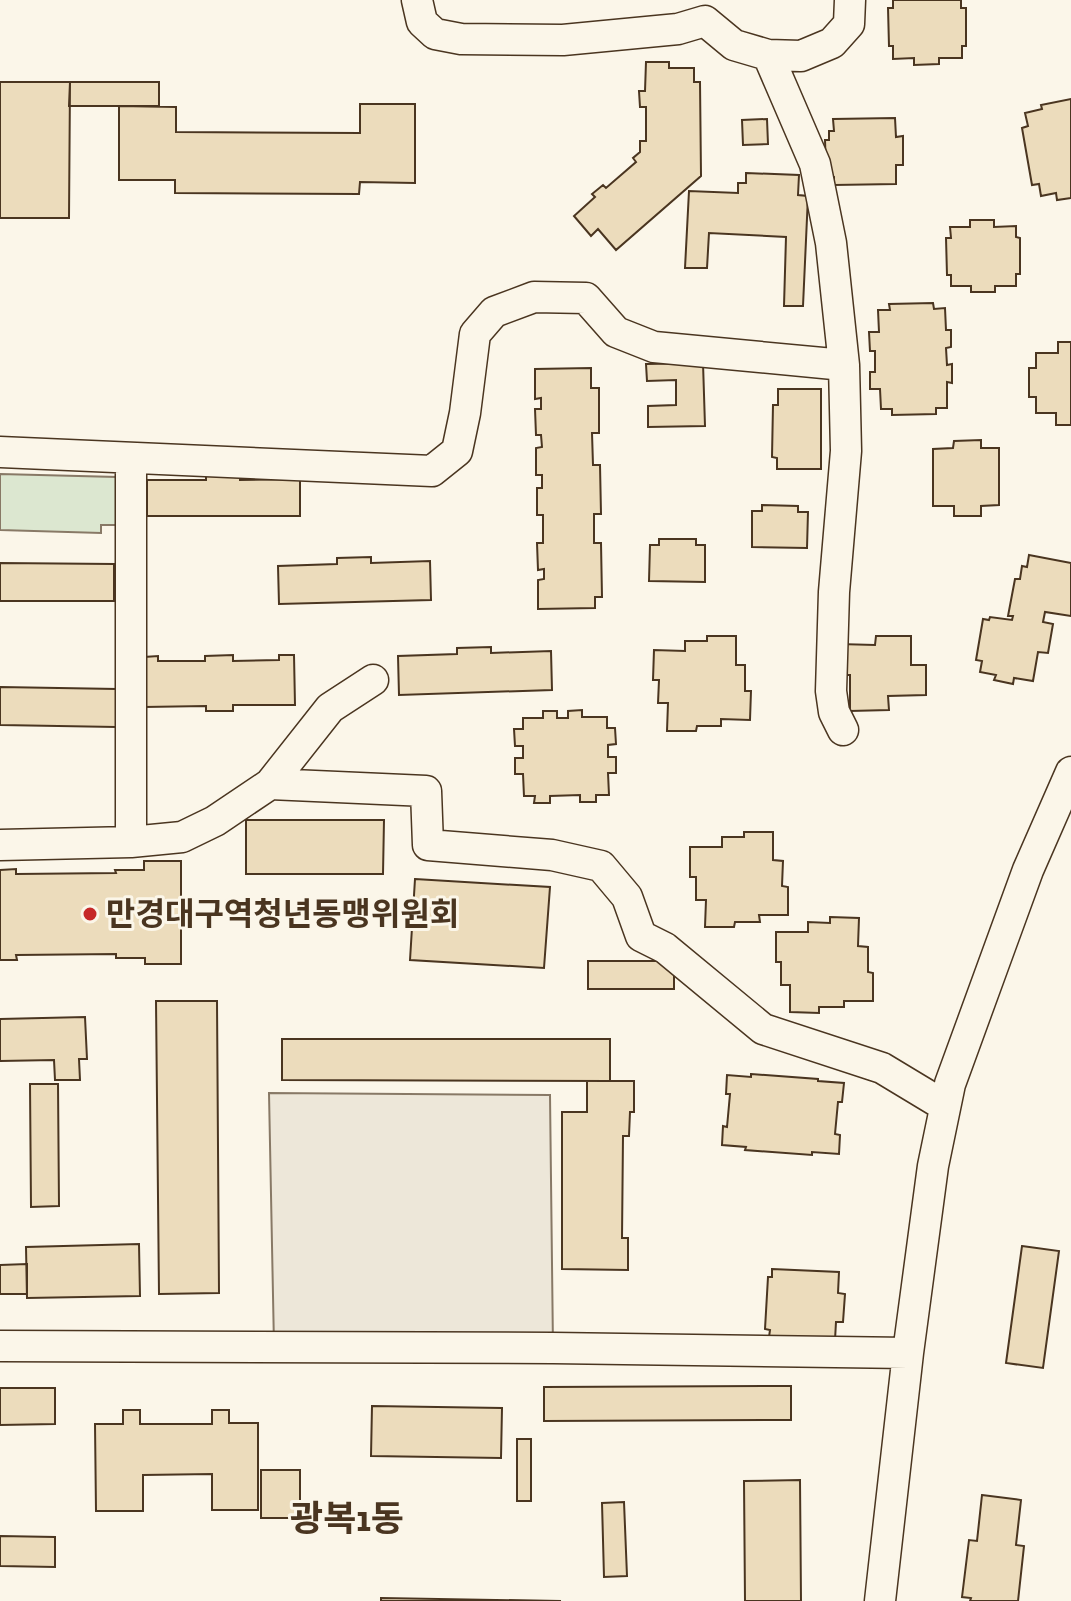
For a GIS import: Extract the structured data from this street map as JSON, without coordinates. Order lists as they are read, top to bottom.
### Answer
{
  "districts": ["광복1동"],
  "places": ["만경대구역청년동맹위원회"]
}
